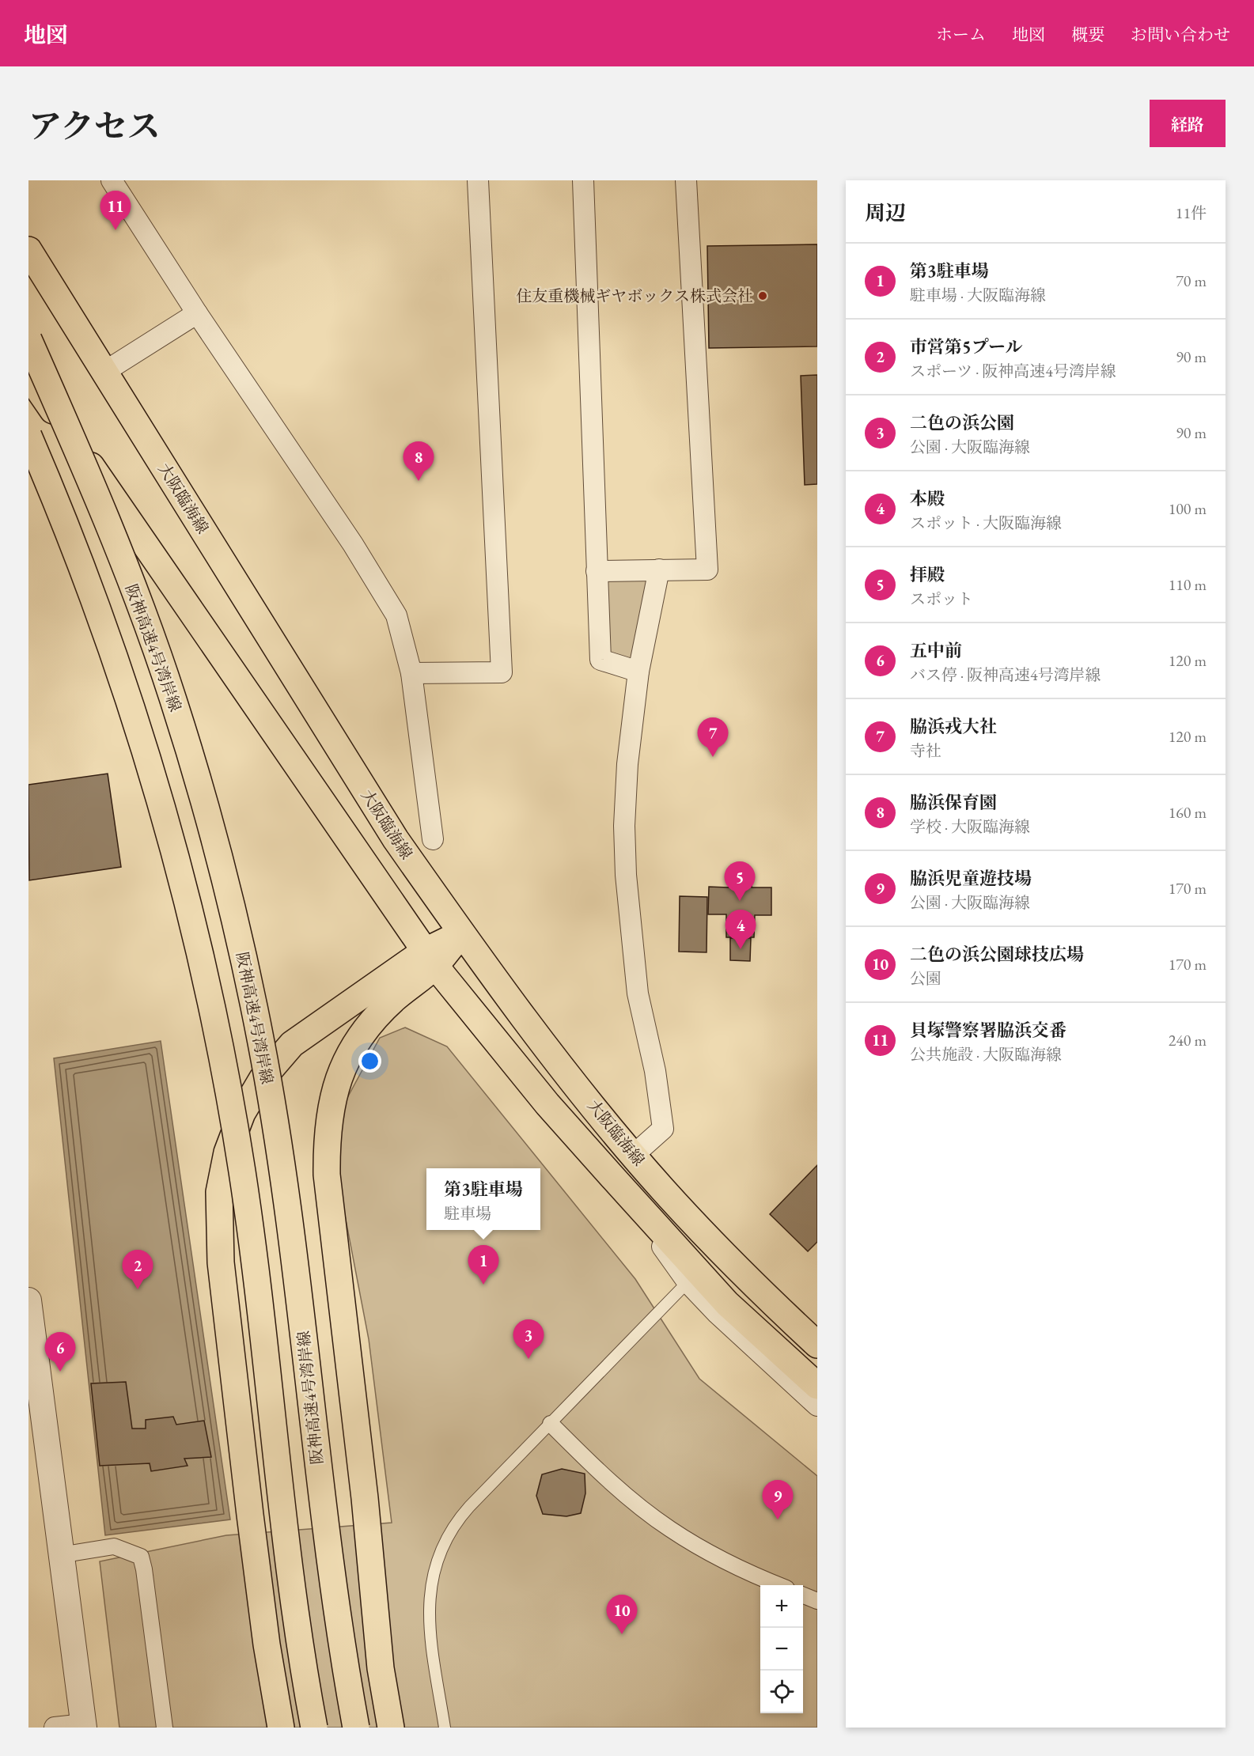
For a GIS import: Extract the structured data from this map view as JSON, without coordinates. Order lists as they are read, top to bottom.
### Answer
{
  "streets": {
    "main road": ["大阪臨海線", "阪神高速4号湾岸線"]
  },
  "places": ["住友重機械ギヤボックス株式会社"],
  "page": {
    "header": "地図",
    "nav": [
      "ホーム",
      "地図",
      "概要",
      "お問い合わせ"
    ],
    "title": "アクセス",
    "buttons": "経路",
    "heading": ["周辺", "11件"],
    "pins": [
      "11",
      "8",
      "7",
      "5",
      "4",
      "1",
      "2",
      "3",
      "6",
      "9",
      "10"
    ],
    "list": [
      {
        "mark": "1",
        "name": "第3駐車場",
        "note": "駐車場 · 大阪臨海線",
        "value": "70 m"
      },
      {
        "mark": "2",
        "name": "市営第5プール",
        "note": "スポーツ · 阪神高速4号湾岸線",
        "value": "90 m"
      },
      {
        "mark": "3",
        "name": "二色の浜公園",
        "note": "公園 · 大阪臨海線",
        "value": "90 m"
      },
      {
        "mark": "4",
        "name": "本殿",
        "note": "スポット · 大阪臨海線",
        "value": "100 m"
      },
      {
        "mark": "5",
        "name": "拝殿",
        "note": "スポット",
        "value": "110 m"
      },
      {
        "mark": "6",
        "name": "五中前",
        "note": "バス停 · 阪神高速4号湾岸線",
        "value": "120 m"
      },
      {
        "mark": "7",
        "name": "脇浜戎大社",
        "note": "寺社",
        "value": "120 m"
      },
      {
        "mark": "8",
        "name": "脇浜保育園",
        "note": "学校 · 大阪臨海線",
        "value": "160 m"
      },
      {
        "mark": "9",
        "name": "脇浜児童遊技場",
        "note": "公園 · 大阪臨海線",
        "value": "170 m"
      },
      {
        "mark": "10",
        "name": "二色の浜公園球技広場",
        "note": "公園",
        "value": "170 m"
      },
      {
        "mark": "11",
        "name": "貝塚警察署脇浜交番",
        "note": "公共施設 · 大阪臨海線",
        "value": "240 m"
      }
    ],
    "popup": ["第3駐車場", "駐車場"],
    "map_buttons": ["+", "−"]
  }
}
